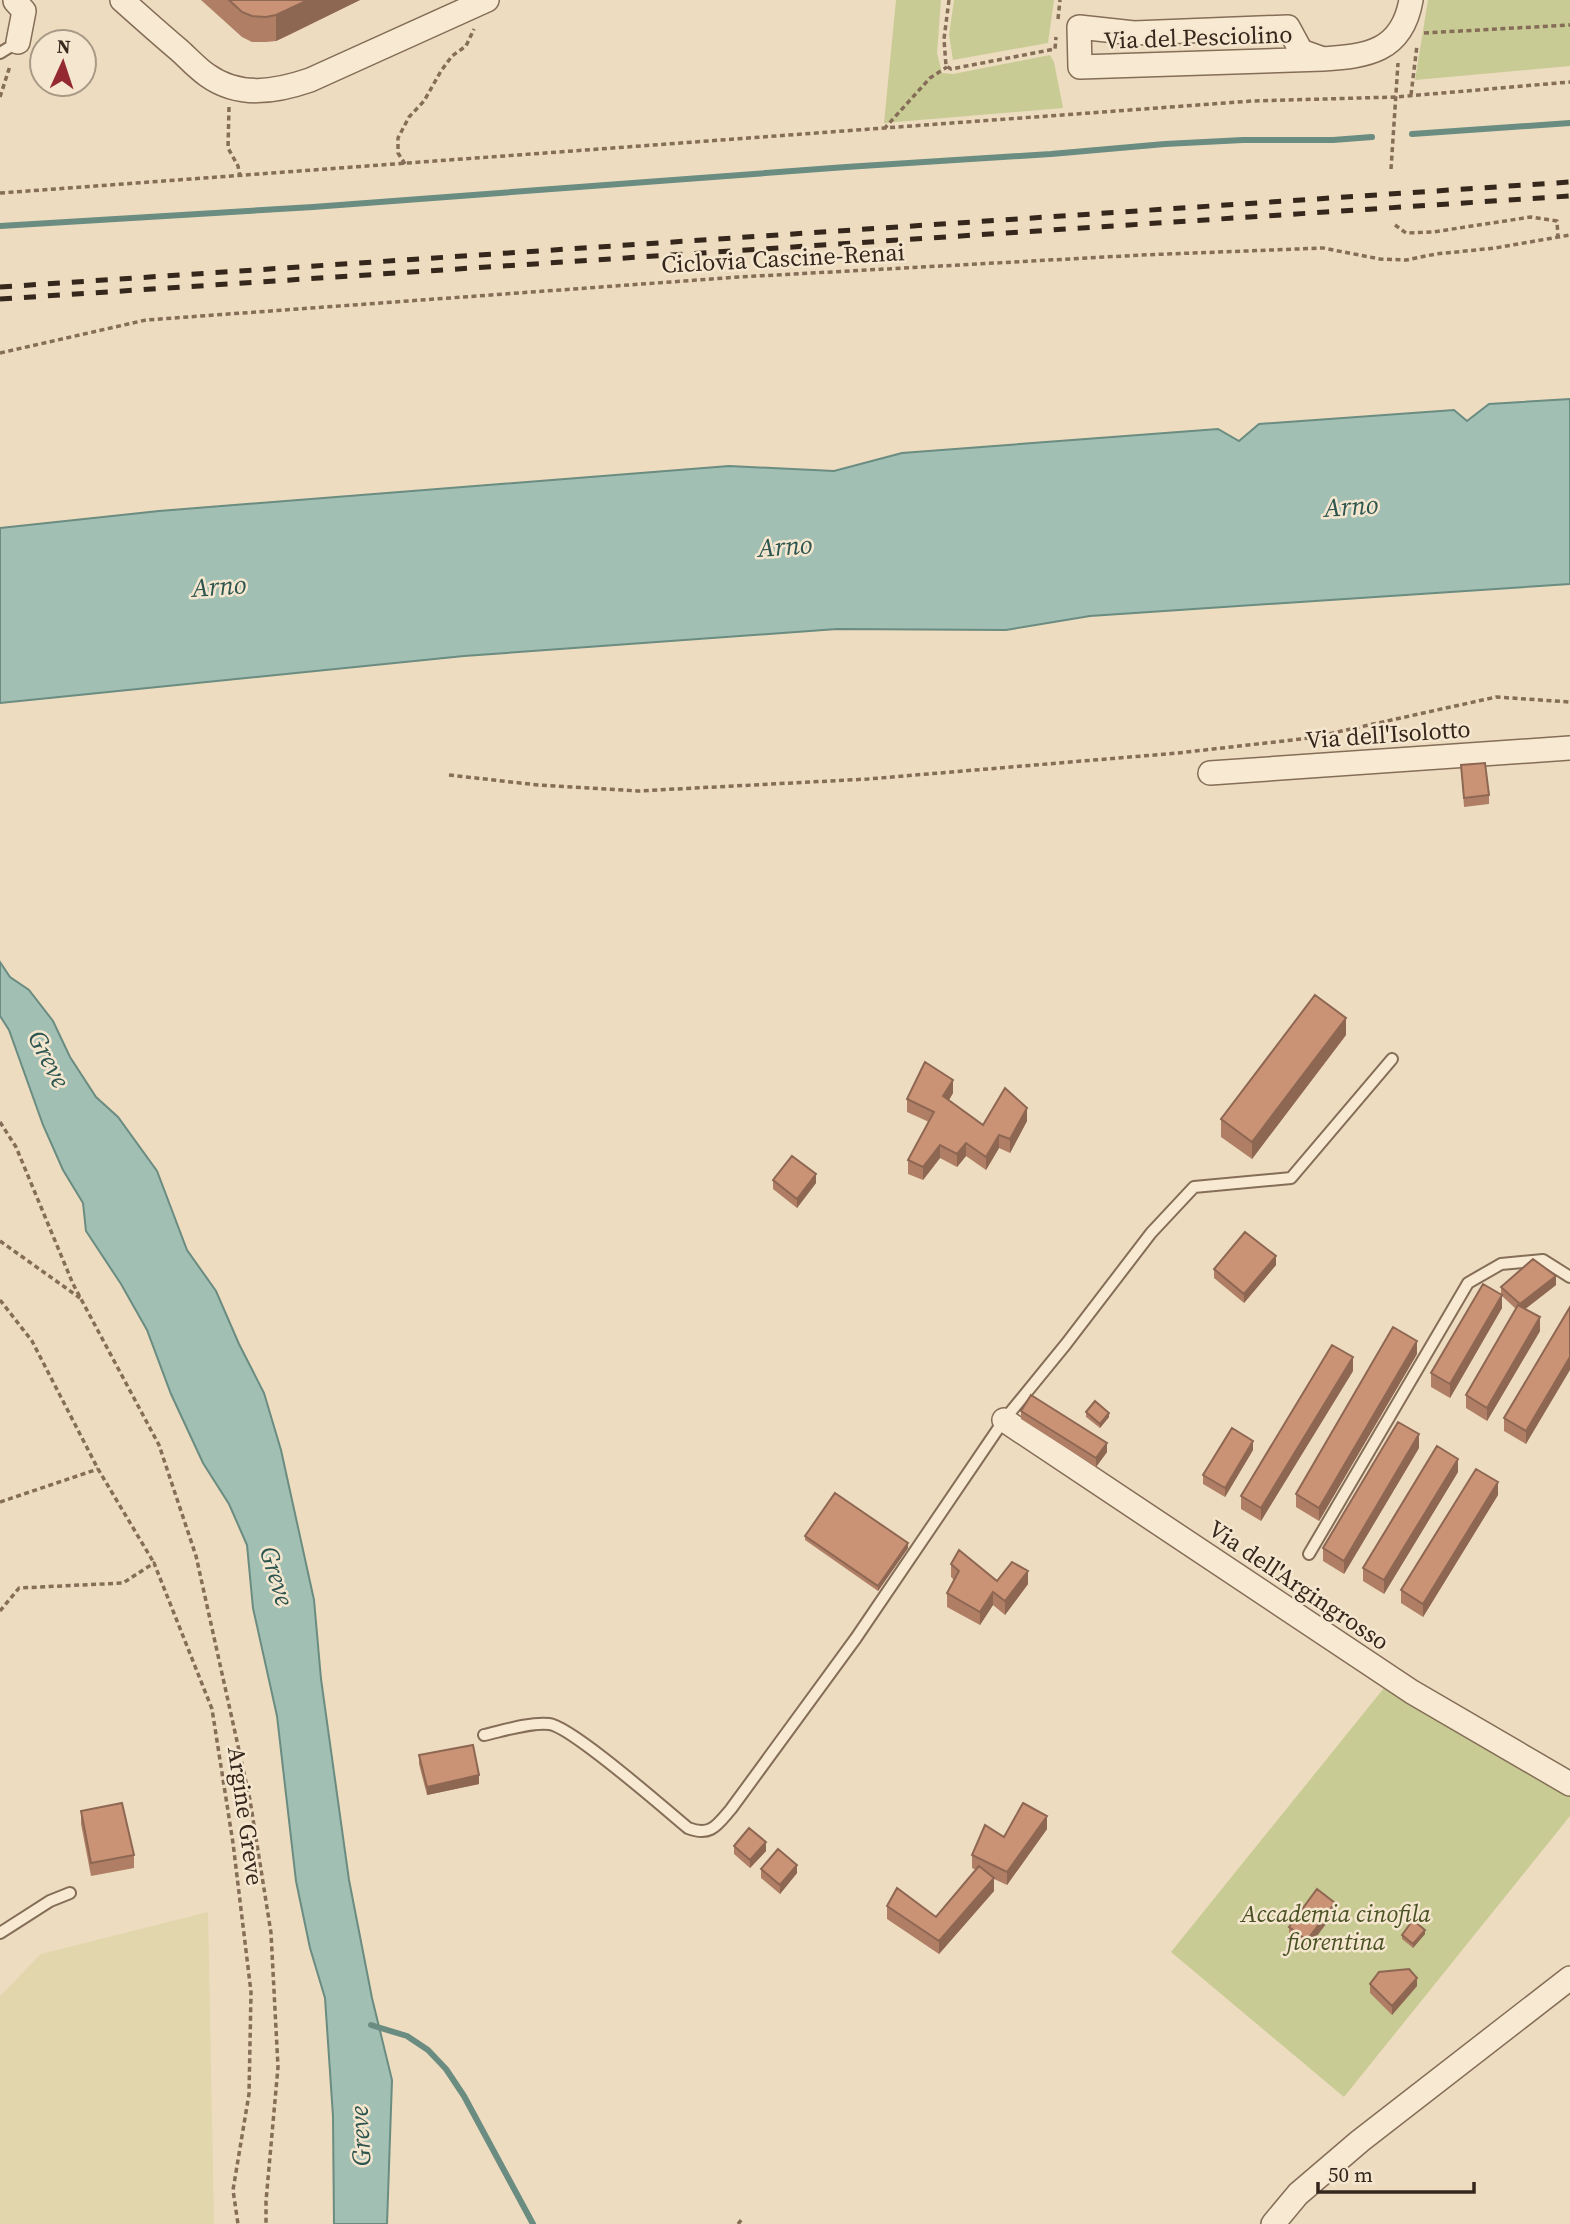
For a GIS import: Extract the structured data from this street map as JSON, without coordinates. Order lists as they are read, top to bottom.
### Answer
{
  "streets": {
    "street": ["Via del Pesciolino", "Via dell'Isolotto", "Via dell'Argingrosso"],
    "path": ["Ciclovia Cascine-Renai", "Argine Greve"]
  },
  "water": ["Arno", "Greve"],
  "parks": ["Accademia cinofila fiorentina"],
  "scale_bar": "50 m",
  "north": "top"
}
